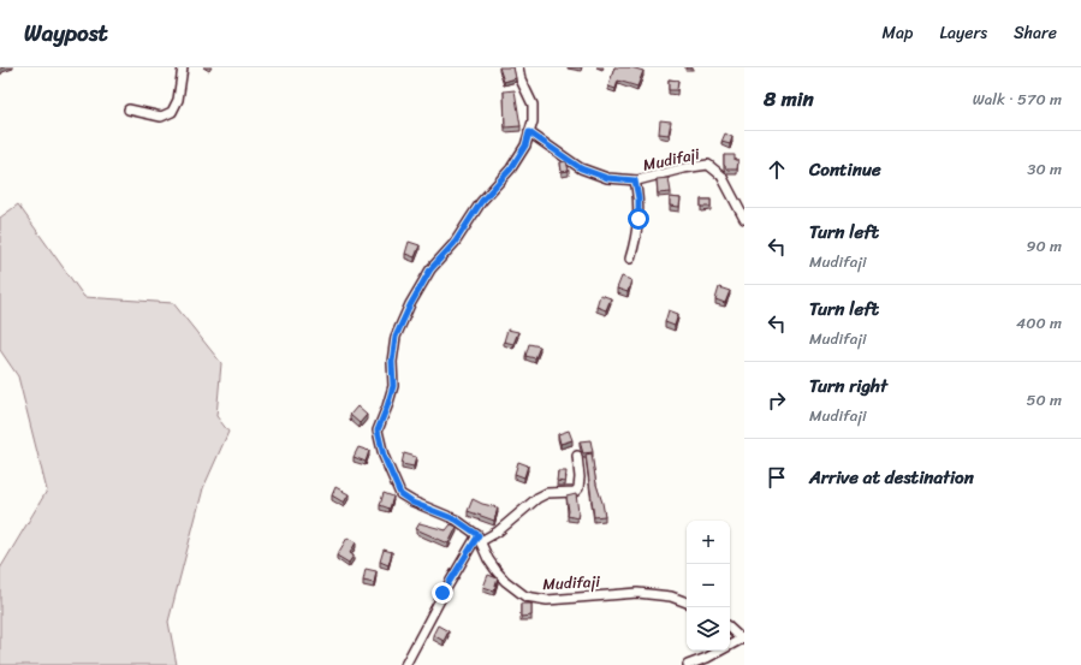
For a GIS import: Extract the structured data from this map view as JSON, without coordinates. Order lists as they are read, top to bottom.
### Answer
{
  "streets": {
    "street": ["Mudifaji"]
  },
  "page": {
    "header": "Waypost",
    "nav": ["Map", "Layers", "Share"],
    "heading": ["8 min", "Walk · 570 m"],
    "list": [
      ["Continue", "30 m"],
      ["Turn left", "Mudifaji", "90 m"],
      ["Turn left", "Mudifaji", "400 m"],
      ["Turn right", "Mudifaji", "50 m"],
      "Arrive at destination"
    ],
    "map_buttons": ["+", "−"]
  }
}
